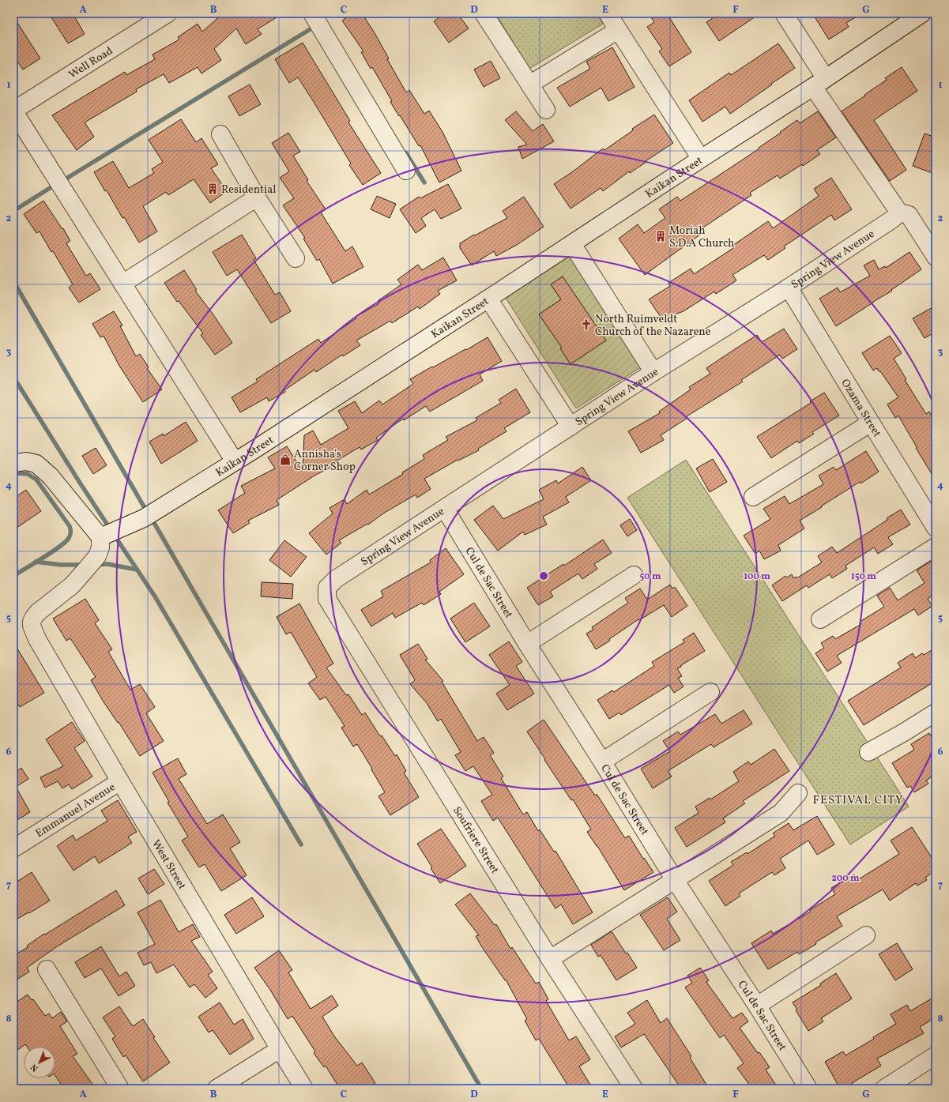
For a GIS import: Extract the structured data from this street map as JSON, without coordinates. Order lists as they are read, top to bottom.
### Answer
{
  "streets": {
    "street": [
      "Well Road",
      "Kaikan Street",
      "Spring View Avenue",
      "Ozama Street",
      "Cul de Sac Street",
      "Emmanuel Avenue",
      "Soufriere Street",
      "West Street"
    ]
  },
  "crossings": [
    ["Kaikan Street", "West Street"],
    ["Spring View Avenue", "Ozama Street"],
    ["Spring View Avenue", "Cul de Sac Street"],
    ["Spring View Avenue", "Soufriere Street"],
    ["Emmanuel Avenue", "West Street"]
  ],
  "districts": ["FESTIVAL CITY"],
  "places": {
    "building": ["Residential", "Moriah S.D.A Church"],
    "church": ["North Ruimveldt Church of the Nazarene"],
    "shop": ["Annisha's Corner Shop"]
  },
  "north": "bottom left",
  "grid": {
    "columns": [
      "A",
      "B",
      "C",
      "D",
      "E",
      "F",
      "G"
    ],
    "rows": [
      "1",
      "2",
      "3",
      "4",
      "5",
      "6",
      "7",
      "8"
    ]
  },
  "rings": [
    "50 m",
    "100 m",
    "150 m",
    "200 m"
  ]
}
